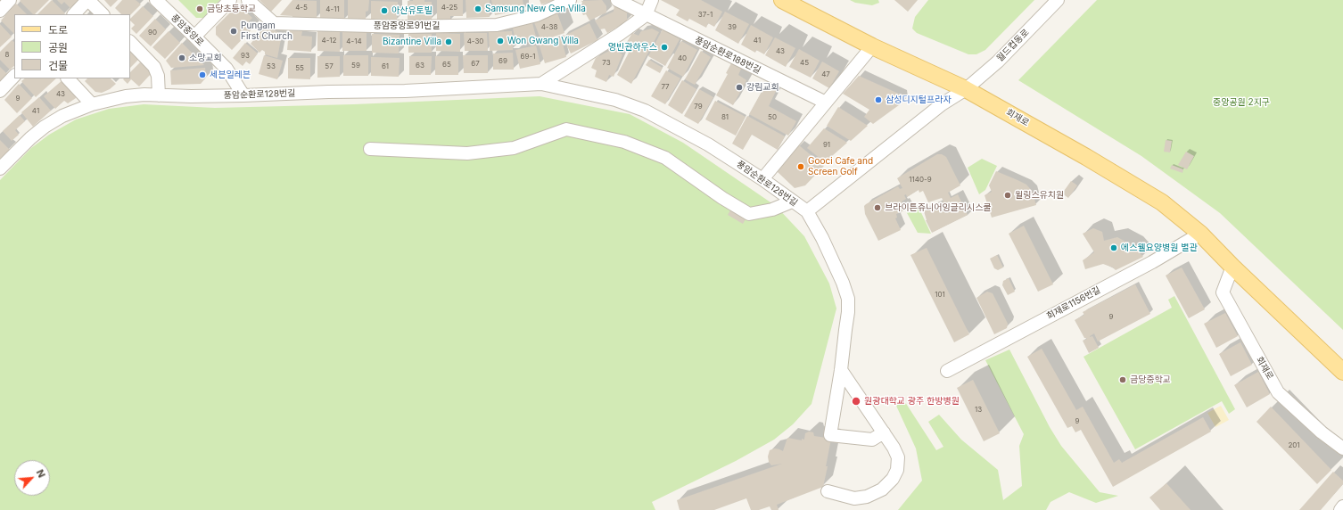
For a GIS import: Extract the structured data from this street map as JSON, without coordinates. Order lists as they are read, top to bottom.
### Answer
{
  "streets": {
    "main road": ["회재로"],
    "street": [
      "풍암중앙로91번길",
      "풍암중앙로",
      "월드컵동로",
      "풍암순환로188번길",
      "풍암순환로128번길",
      "회재로1156번길"
    ]
  },
  "crossings": [
    ["풍암중앙로", "풍암순환로128번길"],
    ["월드컵동로", "풍암순환로128번길"],
    ["월드컵동로", "회재로"],
    ["풍암순환로188번길", "풍암순환로128번길"],
    ["풍암순환로128번길", "회재로"],
    ["회재로", "회재로1156번길"]
  ],
  "parks": ["중앙공원 2지구"],
  "places": [
    "금당초등학교",
    "Samsung New Gen Villa",
    "아산유토빌",
    "Pungam First Church",
    "Won Gwang Villa",
    "Bizantine Villa",
    "영빈관하우스",
    "소망교회",
    "세븐일레븐",
    "강림교회",
    "삼성디지털프라자",
    "Gooci Cafe and Screen Golf",
    "윌링스유치원",
    "브라이튼쥬니어잉글리시스쿨",
    "에스웰요양병원 별관",
    "금당중학교",
    "원광대학교 광주 한방병원"
  ],
  "house_numbers": [
    "4-5",
    "4-25",
    "4-11",
    "37-1",
    "4-38",
    "39",
    "90",
    "4-12",
    "41",
    "4-14",
    "4-30",
    "43",
    "8",
    "93",
    "69-1",
    "40",
    "69",
    "73",
    "45",
    "67",
    "65",
    "59",
    "63",
    "53",
    "57",
    "61",
    "55",
    "47",
    "77",
    "43",
    "9",
    "79",
    "41",
    "81",
    "50",
    "91",
    "1140-9",
    "101",
    "9",
    "13",
    "9",
    "201"
  ],
  "legend": ["도로", "공원", "건물"],
  "north": "top right"
}
